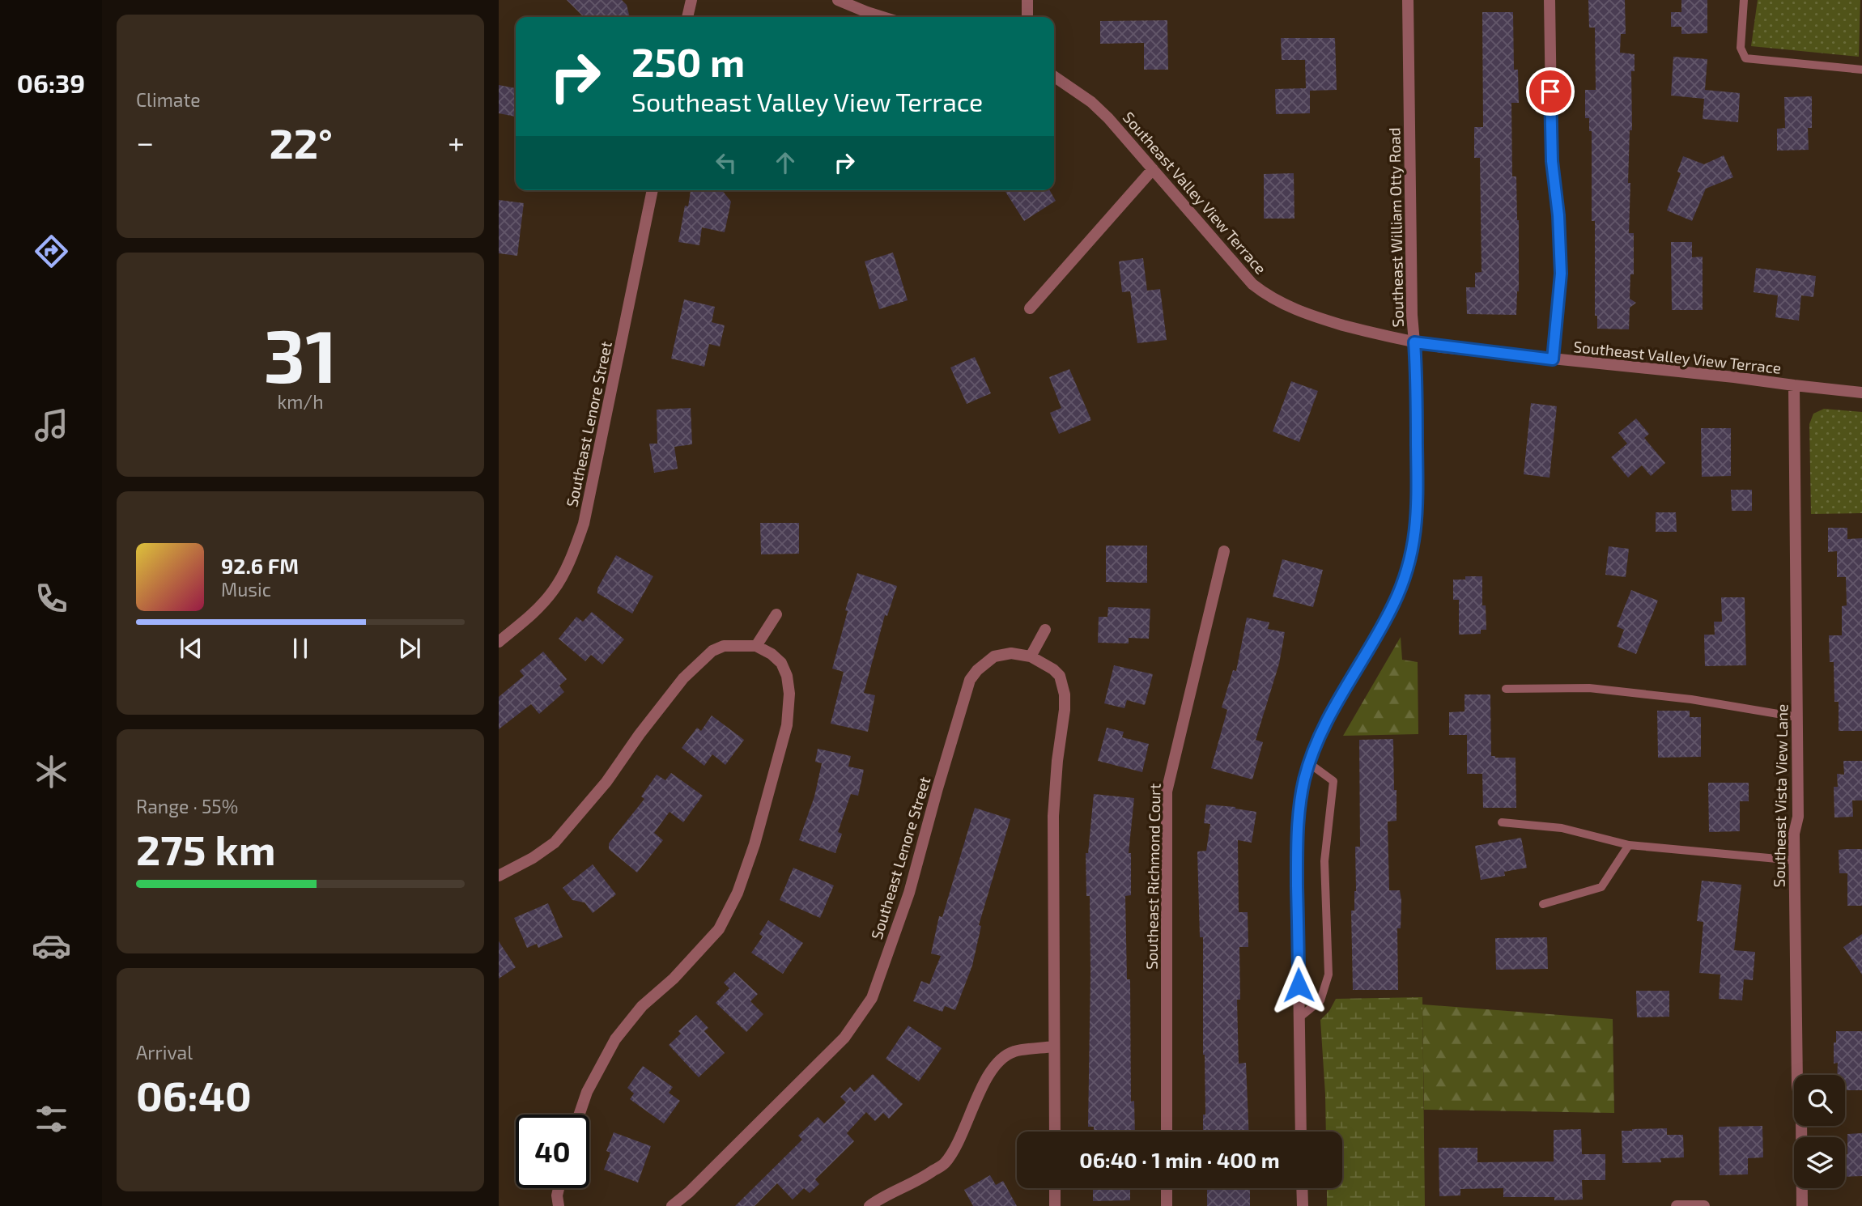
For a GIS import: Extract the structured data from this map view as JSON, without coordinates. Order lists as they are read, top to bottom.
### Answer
{
  "streets": {
    "street": [
      "Southeast Valley View Terrace",
      "Southeast William Otty Road",
      "Southeast Lenore Street",
      "Southeast Vista View Lane",
      "Southeast Richmond Court"
    ]
  },
  "crossings": [
    ["Southeast Valley View Terrace", "Southeast William Otty Road"],
    ["Southeast Valley View Terrace", "Southeast Vista View Lane"]
  ],
  "page": {
    "tabs": "06:39",
    "tile": [
      "Climate",
      ["31", "km/h"],
      ["Range · 55%", "275 km"],
      ["Arrival", "06:40"]
    ],
    "turn": ["250 m", "Southeast Valley View Terrace"],
    "heat": ["−", "22°", "+"],
    "song": ["92.6 FM", "Music"],
    "limit": "40",
    "trip": "06:40 · 1 min · 400 m"
  }
}
